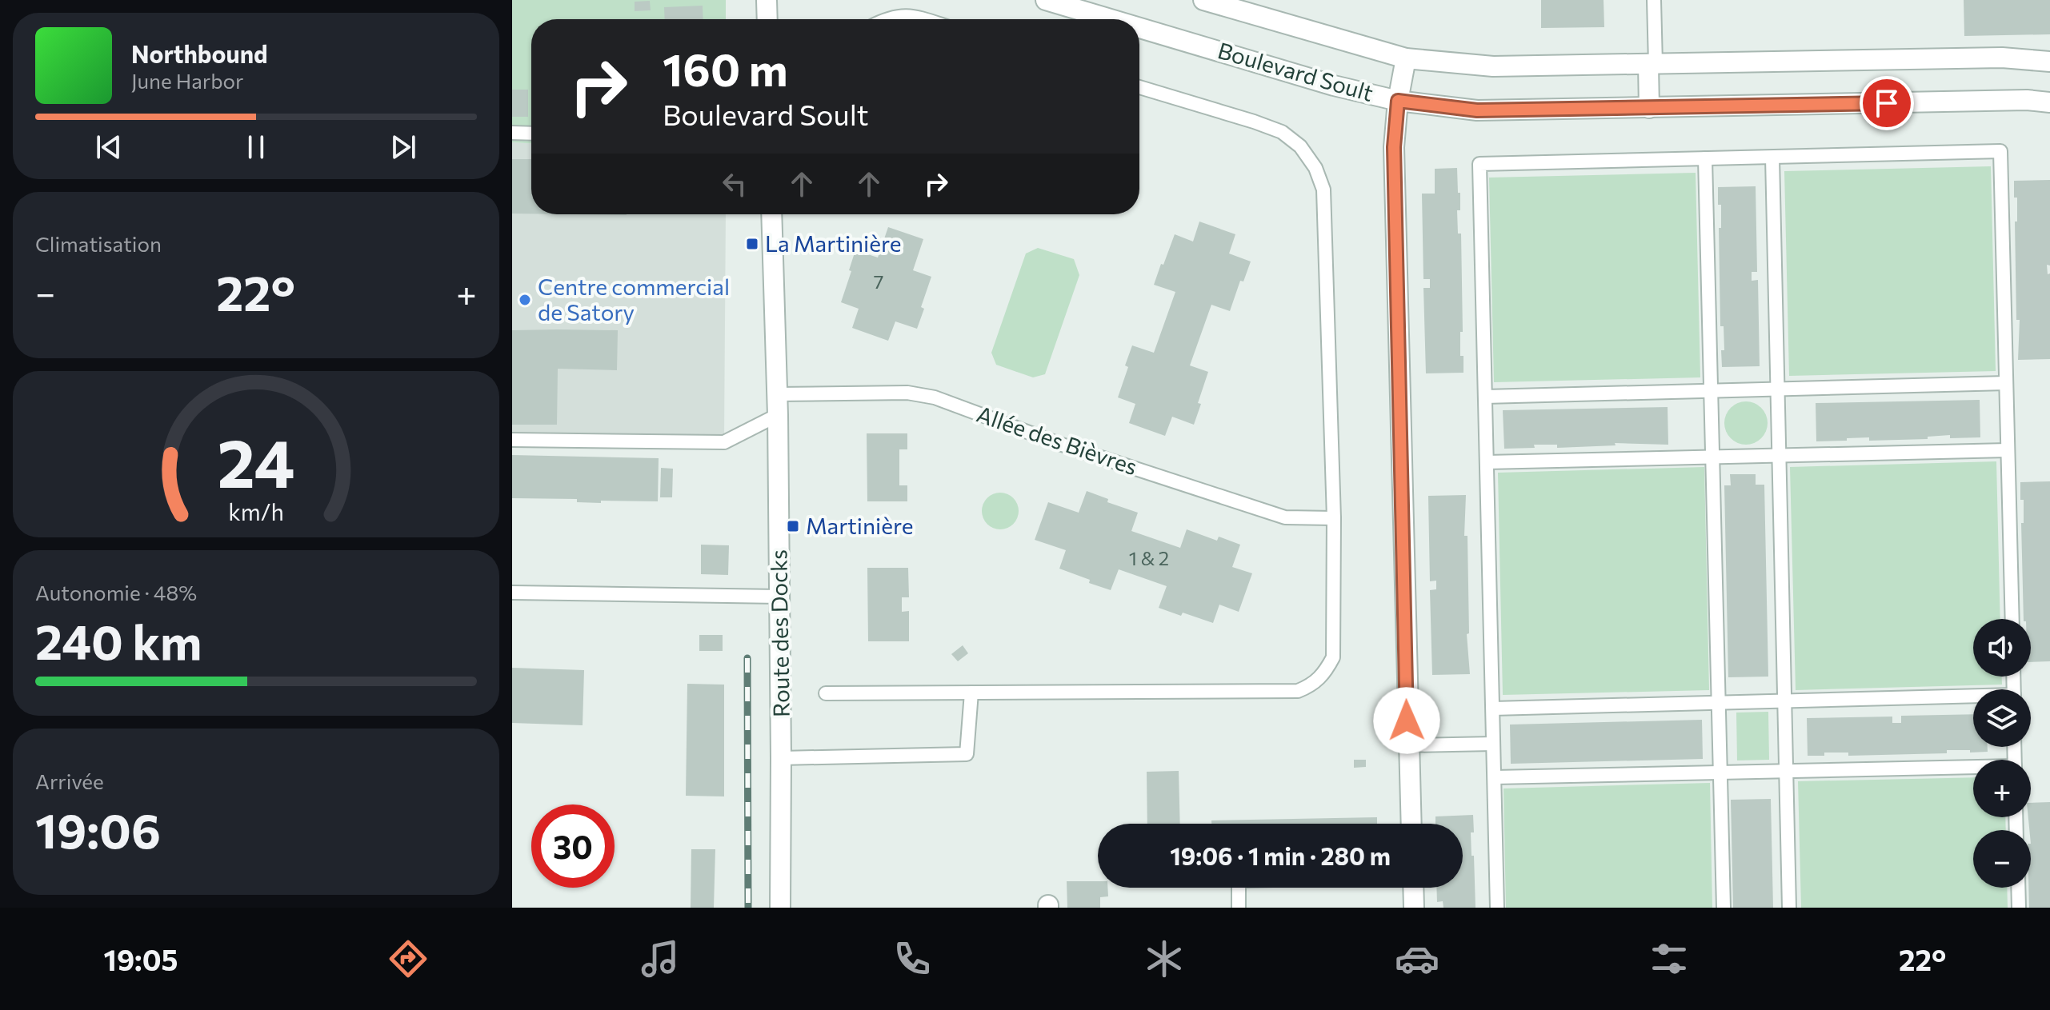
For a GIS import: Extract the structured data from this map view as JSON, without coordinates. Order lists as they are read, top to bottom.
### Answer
{
  "streets": {
    "street": ["Boulevard Soult", "Route des Docks"],
    "lane": ["Allée des Bièvres"]
  },
  "crossings": [
    ["Allée des Bièvres", "Route des Docks"]
  ],
  "places": {
    "transit": ["La Martinière", "Martinière"],
    "other": ["Centre commercial de Satory"]
  },
  "house_numbers": ["7", "1 & 2"],
  "page": {
    "turn": ["160 m", "Boulevard Soult"],
    "song": ["Northbound", "June Harbor"],
    "tile": [
      "Climatisation",
      ["Autonomie · 48%", "240 km"],
      ["Arrivée", "19:06"]
    ],
    "heat": ["−", "22°", "+"],
    "map_buttons": ["+", "−"],
    "limit": "30",
    "trip": "19:06 · 1 min · 280 m",
    "tabs": ["19:05", "22°"],
    "gauge": ["24", "km/h"]
  }
}
